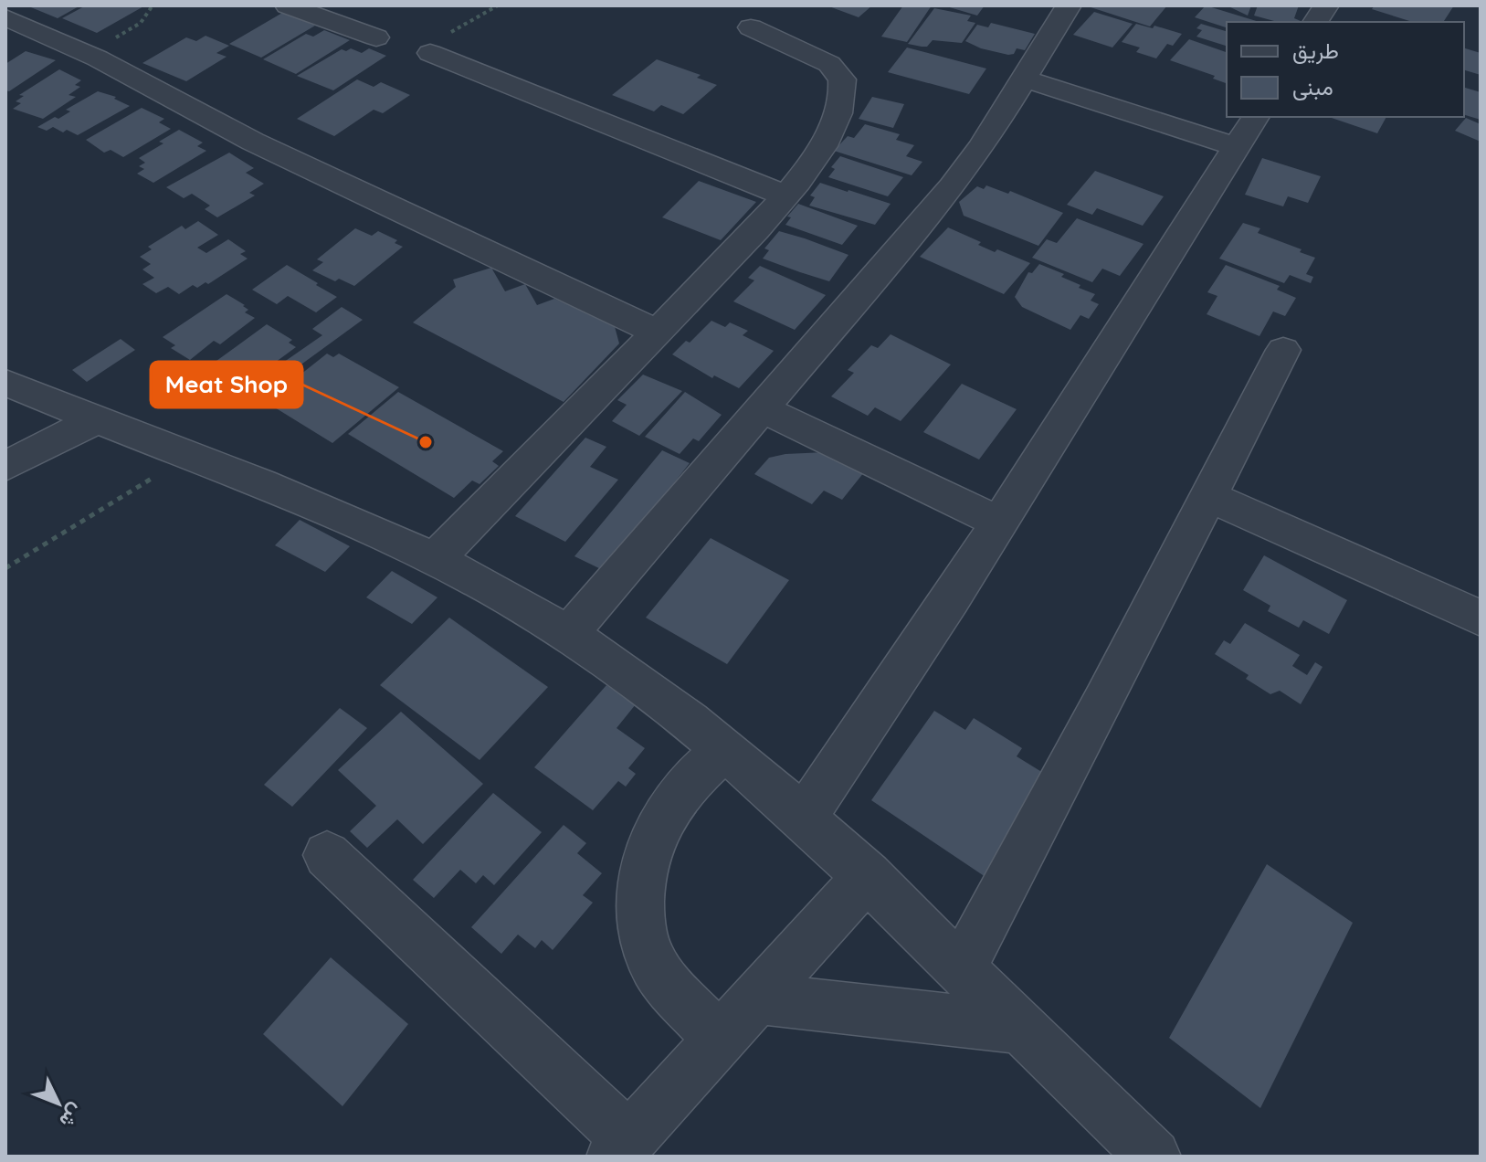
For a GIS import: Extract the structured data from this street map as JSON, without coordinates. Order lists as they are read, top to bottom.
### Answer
{
  "places": ["Meat Shop"],
  "legend": ["طريق", "مبنى"],
  "north": "bottom right"
}
